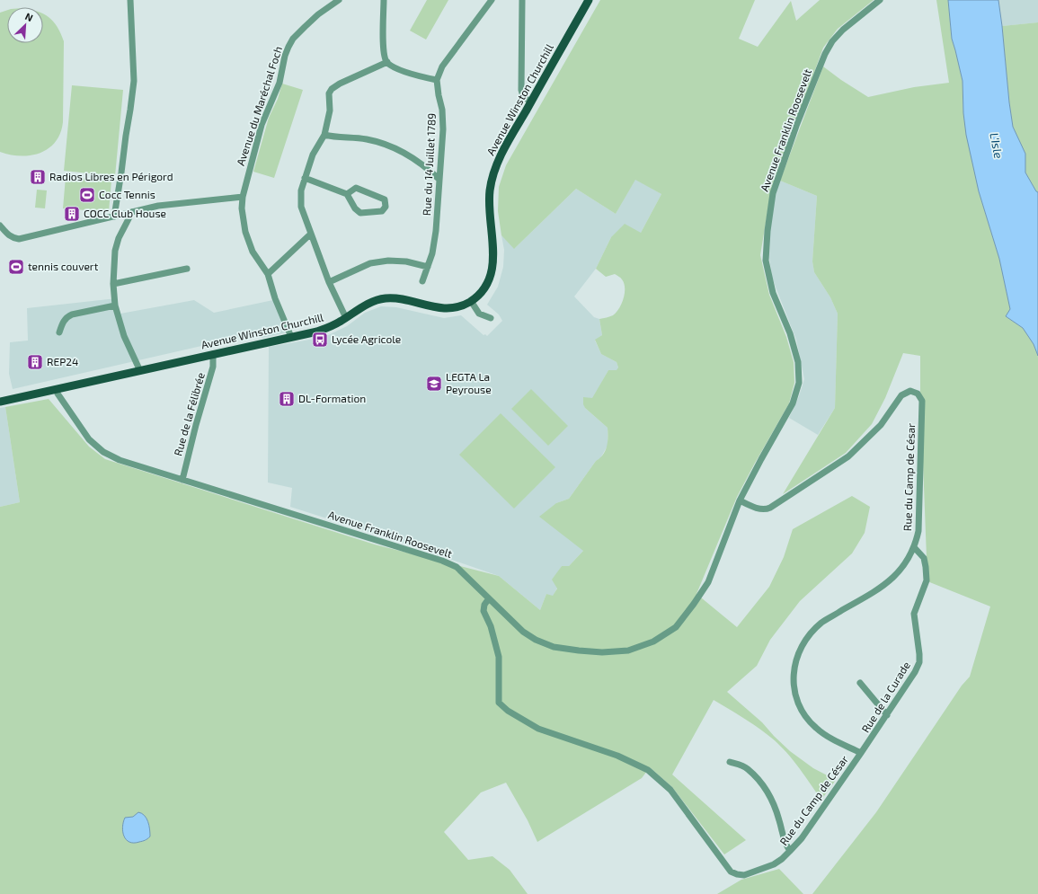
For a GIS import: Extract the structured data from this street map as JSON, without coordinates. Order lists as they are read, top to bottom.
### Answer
{
  "streets": {
    "main road": ["Avenue Winston Churchill"],
    "street": [
      "Avenue du Maréchal Foch",
      "Avenue Franklin Roosevelt",
      "Rue du 14 Juillet 1789",
      "Rue de la Félibrée",
      "Rue du Camp de César",
      "Rue de la Curade"
    ]
  },
  "crossings": [
    ["Avenue Winston Churchill", "Avenue du Maréchal Foch"],
    ["Avenue Winston Churchill", "Avenue Franklin Roosevelt"],
    ["Avenue Winston Churchill", "Rue de la Félibrée"],
    ["Avenue Franklin Roosevelt", "Rue de la Félibrée"],
    ["Avenue Franklin Roosevelt", "Rue du Camp de César"],
    ["Rue du Camp de César", "Rue de la Curade"]
  ],
  "water": ["L'Isle"],
  "places": {
    "building": [
      "Radios Libres en Périgord",
      "COCC Club House",
      "REP24",
      "DL-Formation"
    ],
    "sports": ["Cocc Tennis", "tennis couvert"],
    "bus stop": ["Lycée Agricole"],
    "school or university": ["LEGTA La Peyrouse"]
  },
  "north": "top right"
}
